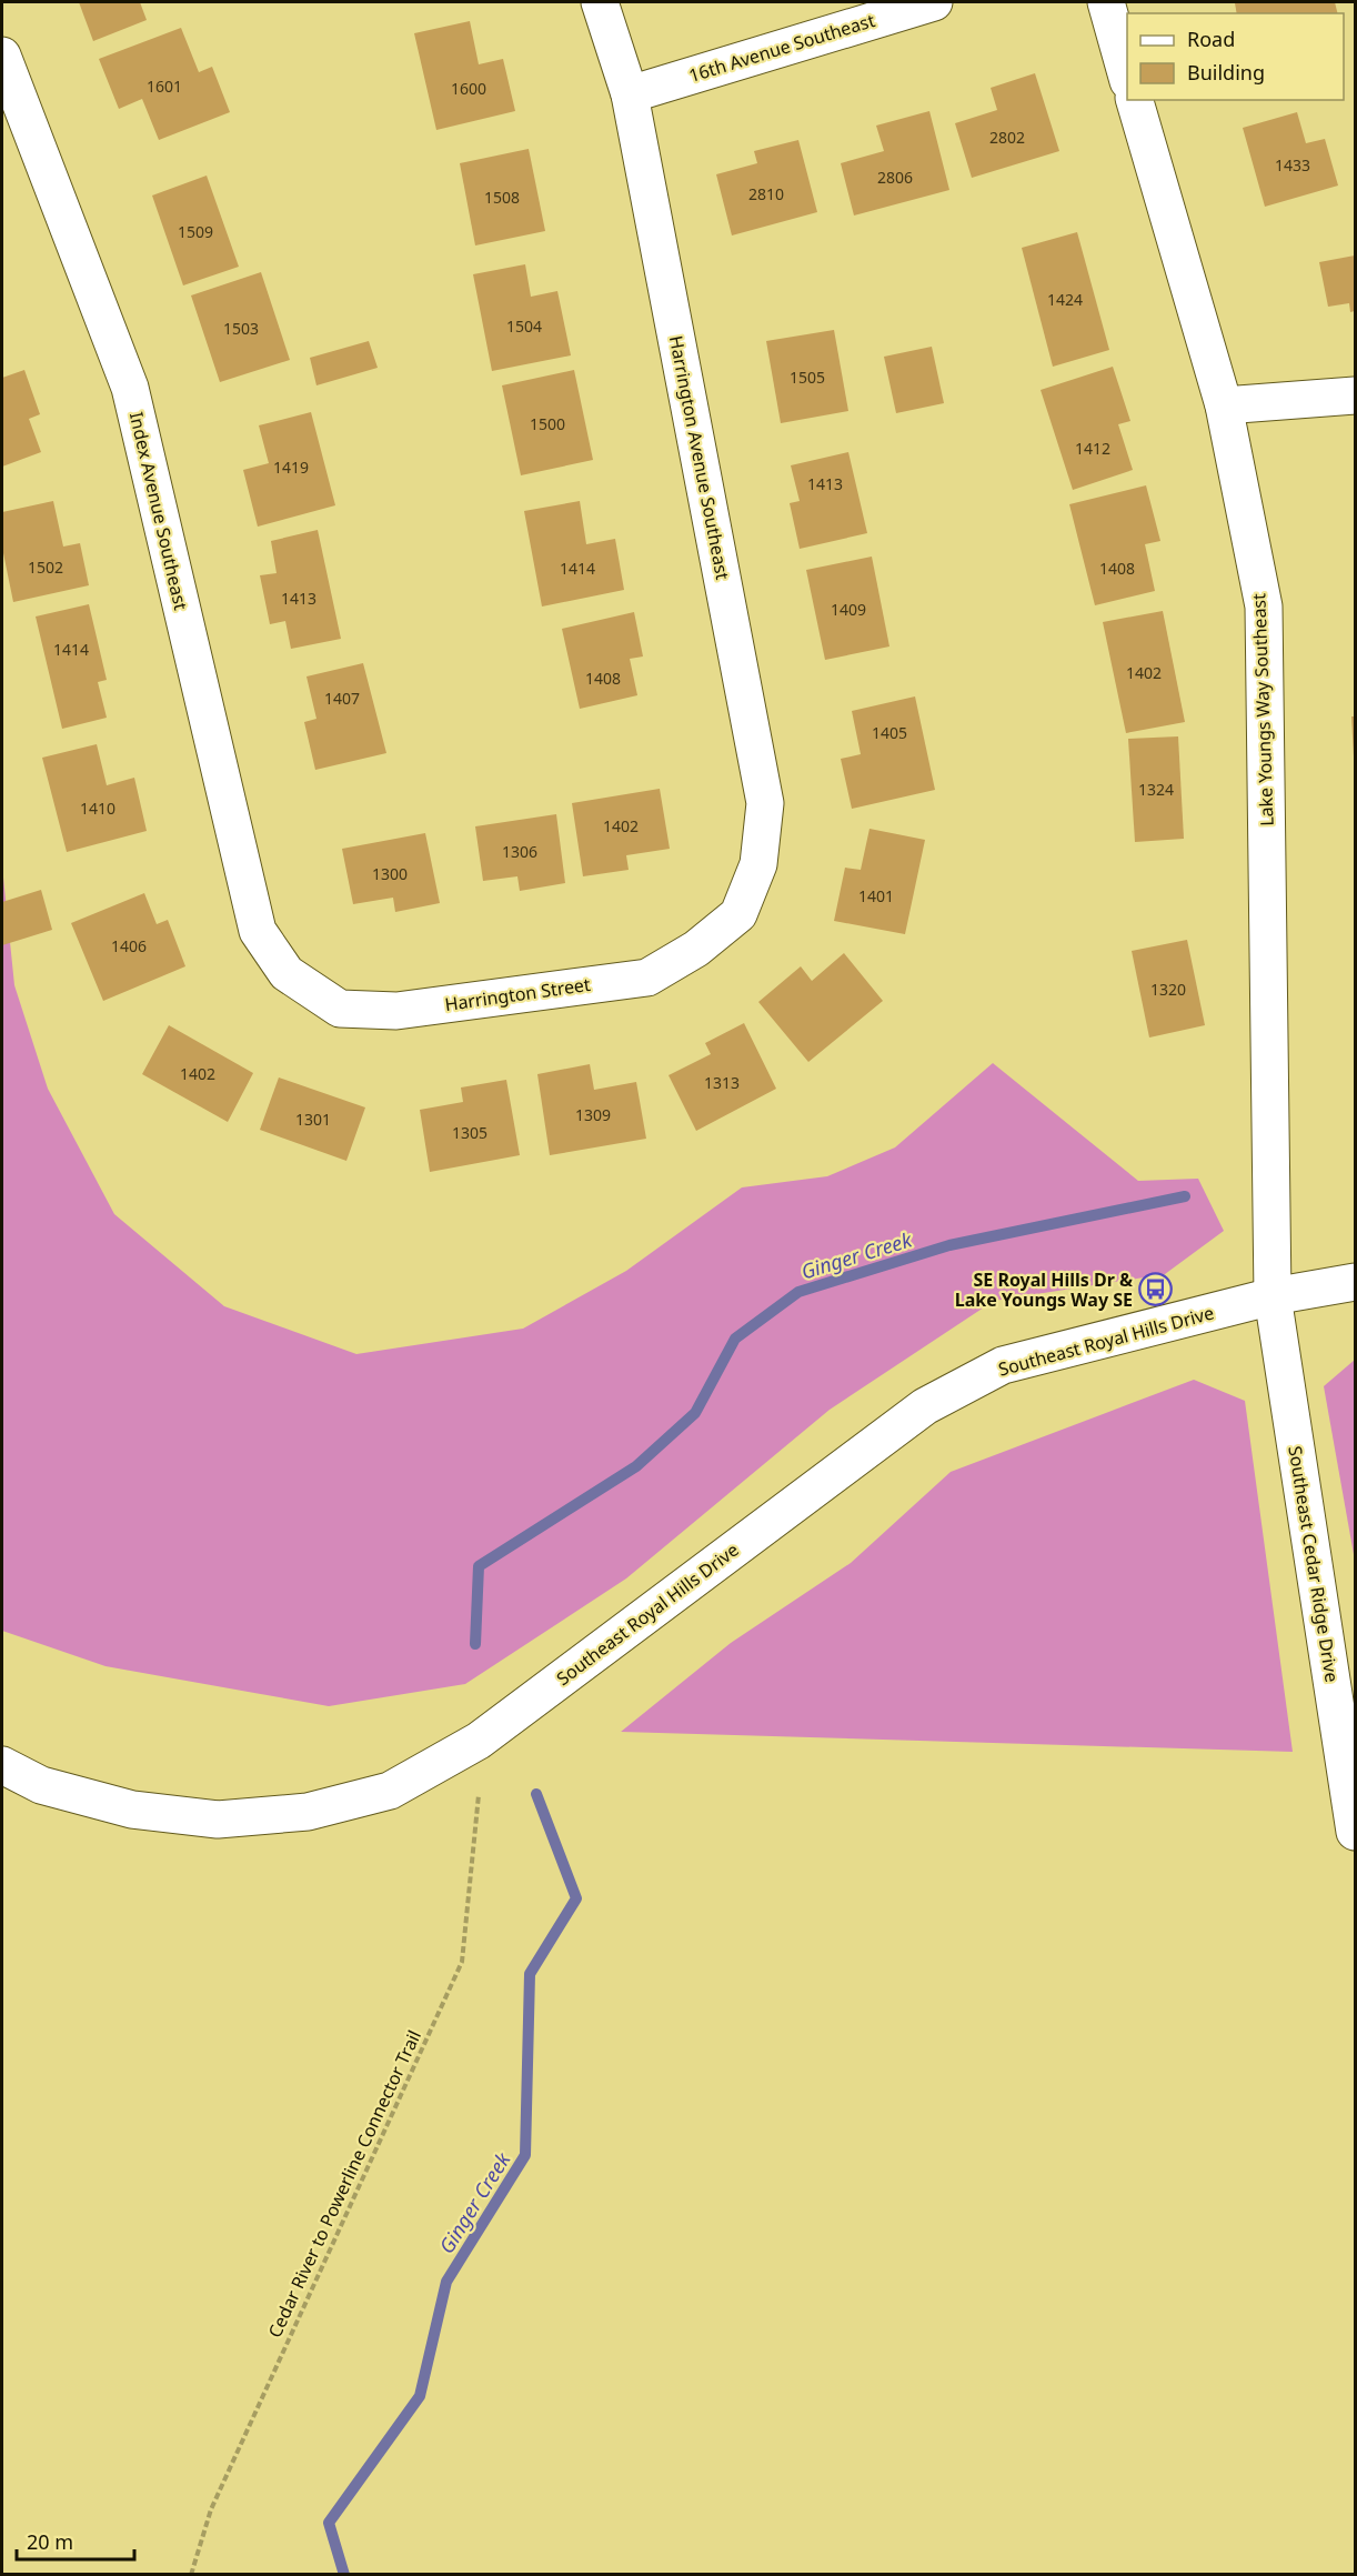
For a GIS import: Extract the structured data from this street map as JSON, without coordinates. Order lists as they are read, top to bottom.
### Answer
{
  "streets": {
    "street": [
      "16th Avenue Southeast",
      "Harrington Avenue Southeast",
      "Index Avenue Southeast",
      "Lake Youngs Way Southeast",
      "Harrington Street",
      "Southeast Royal Hills Drive",
      "Southeast Cedar Ridge Drive"
    ],
    "path": ["Cedar River to Powerline Connector Trail"]
  },
  "crossings": [
    ["16th Avenue Southeast", "Harrington Avenue Southeast"],
    ["Harrington Avenue Southeast", "Harrington Street"],
    ["Index Avenue Southeast", "Harrington Street"],
    ["Lake Youngs Way Southeast", "Southeast Royal Hills Drive"],
    ["Lake Youngs Way Southeast", "Southeast Cedar Ridge Drive"],
    ["Southeast Royal Hills Drive", "Southeast Cedar Ridge Drive"]
  ],
  "water": ["Ginger Creek"],
  "places": {
    "bus stop": ["SE Royal Hills Dr & Lake Youngs Way SE"]
  },
  "house_numbers": [
    "1601",
    "1600",
    "2802",
    "1433",
    "2806",
    "2810",
    "1508",
    "1509",
    "1424",
    "1504",
    "1503",
    "1505",
    "1500",
    "1412",
    "1419",
    "1413",
    "1502",
    "1414",
    "1408",
    "1413",
    "1409",
    "1414",
    "1402",
    "1408",
    "1407",
    "1405",
    "1324",
    "1410",
    "1402",
    "1306",
    "1300",
    "1401",
    "1406",
    "1320",
    "1402",
    "1313",
    "1309",
    "1301",
    "1305"
  ],
  "legend": ["Road", "Building"],
  "scale_bar": "20 m"
}
